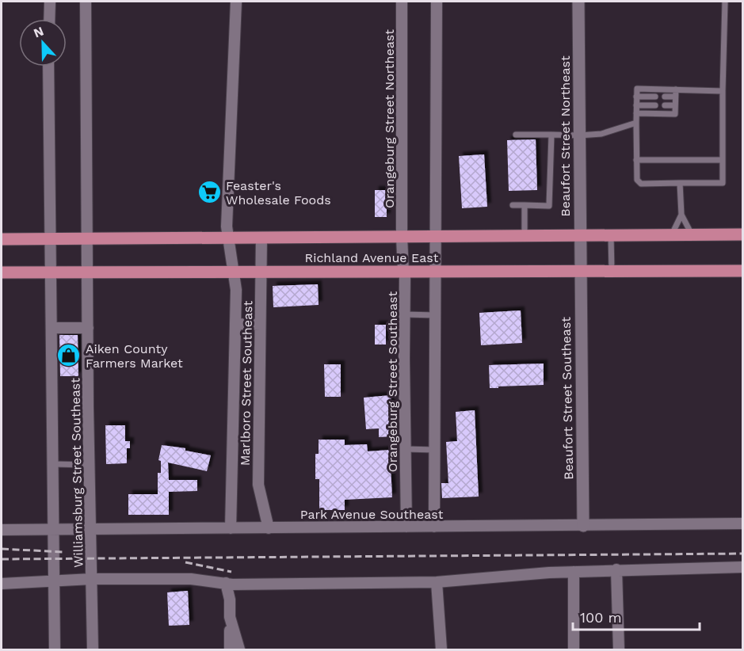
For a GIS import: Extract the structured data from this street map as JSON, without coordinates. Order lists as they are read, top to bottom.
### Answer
{
  "streets": {
    "main road": ["Richland Avenue East"],
    "street": [
      "Orangeburg Street Northeast",
      "Beaufort Street Northeast",
      "Orangeburg Street Southeast",
      "Marlboro Street Southeast",
      "Beaufort Street Southeast",
      "Williamsburg Street Southeast",
      "Park Avenue Southeast"
    ]
  },
  "crossings": [
    ["Orangeburg Street Northeast", "Richland Avenue East"],
    ["Orangeburg Street Northeast", "Orangeburg Street Southeast"],
    ["Beaufort Street Northeast", "Richland Avenue East"],
    ["Beaufort Street Northeast", "Beaufort Street Southeast"],
    ["Richland Avenue East", "Orangeburg Street Southeast"],
    ["Richland Avenue East", "Marlboro Street Southeast"],
    ["Richland Avenue East", "Beaufort Street Southeast"],
    ["Richland Avenue East", "Williamsburg Street Southeast"],
    ["Orangeburg Street Southeast", "Park Avenue Southeast"],
    ["Marlboro Street Southeast", "Park Avenue Southeast"],
    ["Beaufort Street Southeast", "Park Avenue Southeast"],
    ["Williamsburg Street Southeast", "Park Avenue Southeast"]
  ],
  "places": {
    "supermarket": ["Feaster's Wholesale Foods"],
    "shop": ["Aiken County Farmers Market"]
  },
  "scale_bar": "100 m",
  "north": "top"
}
